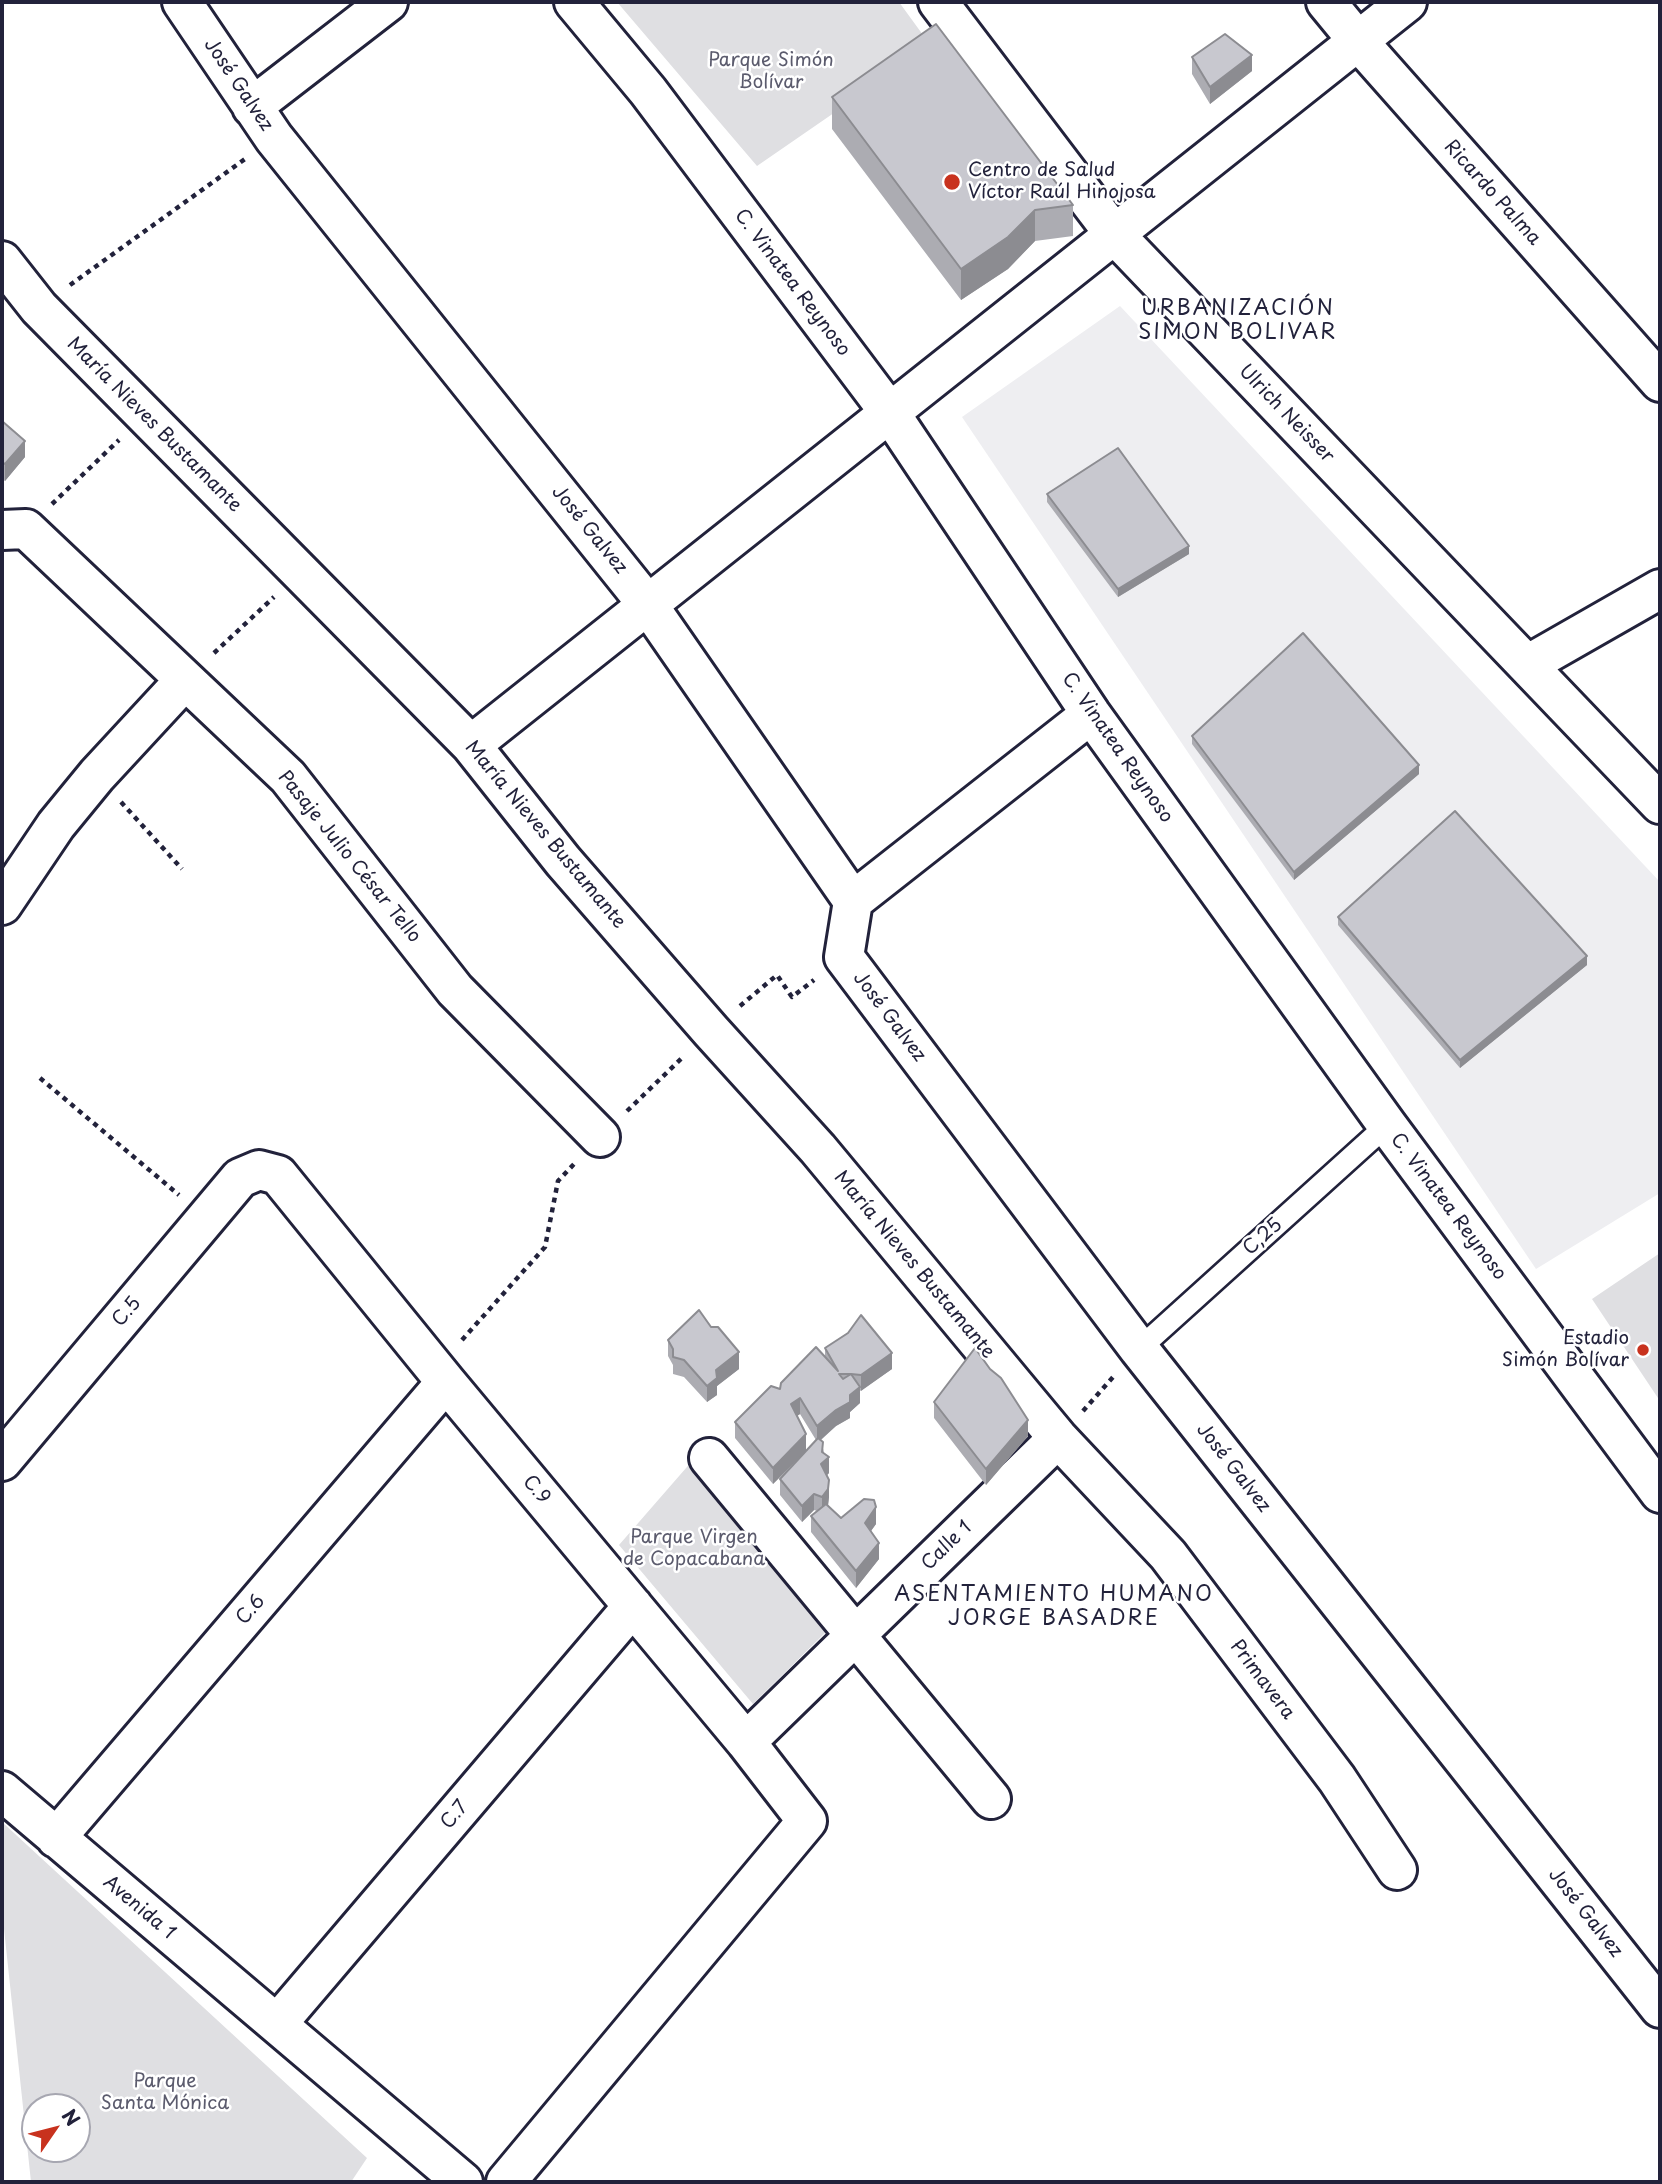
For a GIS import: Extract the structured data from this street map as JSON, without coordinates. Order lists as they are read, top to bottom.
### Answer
{
  "streets": {
    "street": [
      "José Galvez",
      "Ricardo Palma",
      "C. Vinatea Reynoso",
      "Ulrich Neisser",
      "María Nieves Bustamante",
      "Pasaje Julio César Tello",
      "C.5",
      "C.9",
      "Calle 1",
      "C.6",
      "Primavera",
      "C.7",
      "Avenida 1"
    ],
    "lane": ["C,25"]
  },
  "crossings": [
    ["José Galvez", "C,25"],
    ["C. Vinatea Reynoso", "C,25"],
    ["María Nieves Bustamante", "Calle 1"],
    ["María Nieves Bustamante", "Primavera"],
    ["C.5", "C.9"],
    ["C.9", "Calle 1"],
    ["C.9", "C.6"],
    ["C.9", "C.7"],
    ["Calle 1", "Primavera"],
    ["C.6", "Avenida 1"],
    ["C.7", "Avenida 1"]
  ],
  "districts": ["URBANIZACIÓN SIMON BOLIVAR", "ASENTAMIENTO HUMANO JORGE BASADRE"],
  "parks": ["Parque Simón Bolívar", "Parque Virgen de Copacabana", "Parque Santa Mónica"],
  "places": ["Centro de Salud Víctor Raúl Hinojosa", "Estadio Simón Bolívar"],
  "north": "top right"
}
